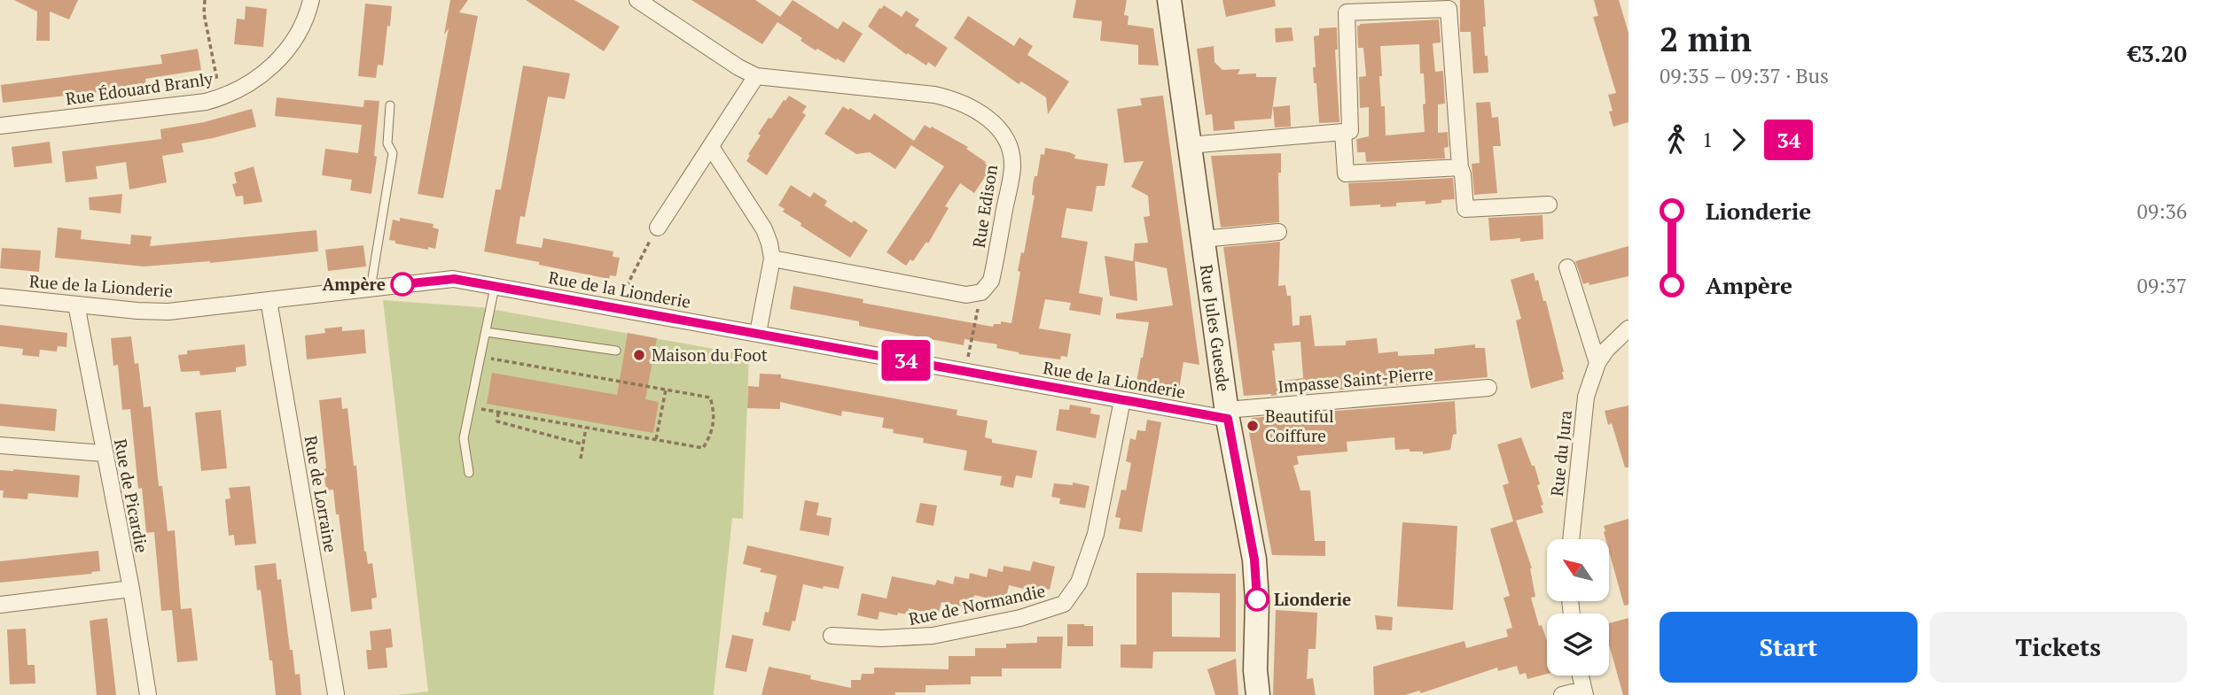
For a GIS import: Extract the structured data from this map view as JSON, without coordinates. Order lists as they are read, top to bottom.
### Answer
{
  "streets": {
    "main road": ["Rue Jules Guesde"],
    "street": [
      "Rue Édouard Branly",
      "Rue Edison",
      "Rue de la Lionderie",
      "Impasse Saint-Pierre",
      "Rue du Jura",
      "Rue de Lorraine",
      "Rue de Picardie",
      "Rue de Normandie"
    ]
  },
  "crossings": [
    ["Rue de la Lionderie", "Rue Jules Guesde"],
    ["Rue de la Lionderie", "Impasse Saint-Pierre"],
    ["Rue de la Lionderie", "Rue de Lorraine"],
    ["Rue de la Lionderie", "Rue de Picardie"],
    ["Rue de la Lionderie", "Rue de Normandie"],
    ["Rue Jules Guesde", "Impasse Saint-Pierre"]
  ],
  "places": [
    "Ampère",
    "Maison du Foot",
    "Beautiful Coiffure",
    "Lionderie"
  ],
  "lines": ["bus line 34"],
  "north": "top left",
  "page": {
    "on_map": "34",
    "heading": ["2 min", "09:35 – 09:37 · Bus", "€3.20"],
    "legs": ["1", "34"],
    "list": [
      {
        "name": "Lionderie",
        "value": "09:36"
      },
      {
        "name": "Ampère",
        "value": "09:37"
      }
    ],
    "buttons": ["Start", "Tickets"]
  }
}
